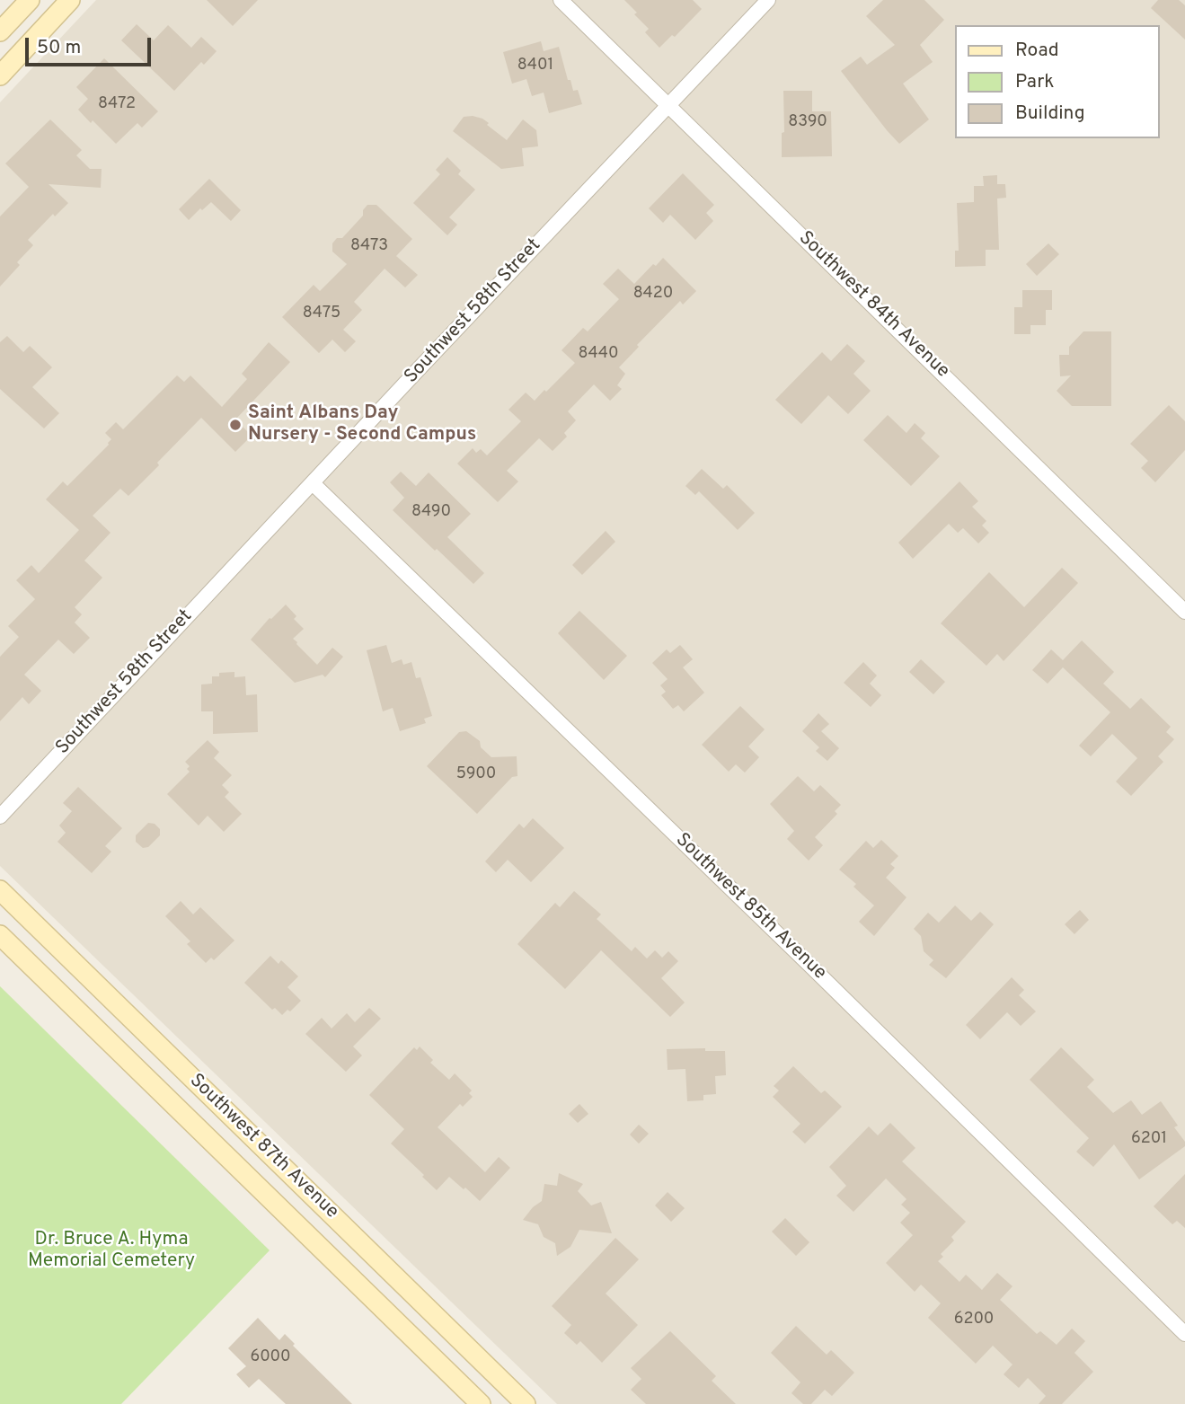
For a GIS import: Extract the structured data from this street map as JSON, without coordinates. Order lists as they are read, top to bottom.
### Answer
{
  "streets": {
    "main road": ["Southwest 87th Avenue"],
    "street": ["Southwest 84th Avenue", "Southwest 58th Street", "Southwest 85th Avenue"]
  },
  "crossings": [
    ["Southwest 84th Avenue", "Southwest 58th Street"],
    ["Southwest 58th Street", "Southwest 85th Avenue"]
  ],
  "parks": ["Dr. Bruce A. Hyma Memorial Cemetery"],
  "places": ["Saint Albans Day Nursery - Second Campus"],
  "house_numbers": [
    "8401",
    "8472",
    "8390",
    "8473",
    "8420",
    "8475",
    "8440",
    "8490",
    "5900",
    "6201",
    "6200",
    "6000"
  ],
  "legend": ["Road", "Park", "Building"],
  "scale_bar": "50 m"
}
